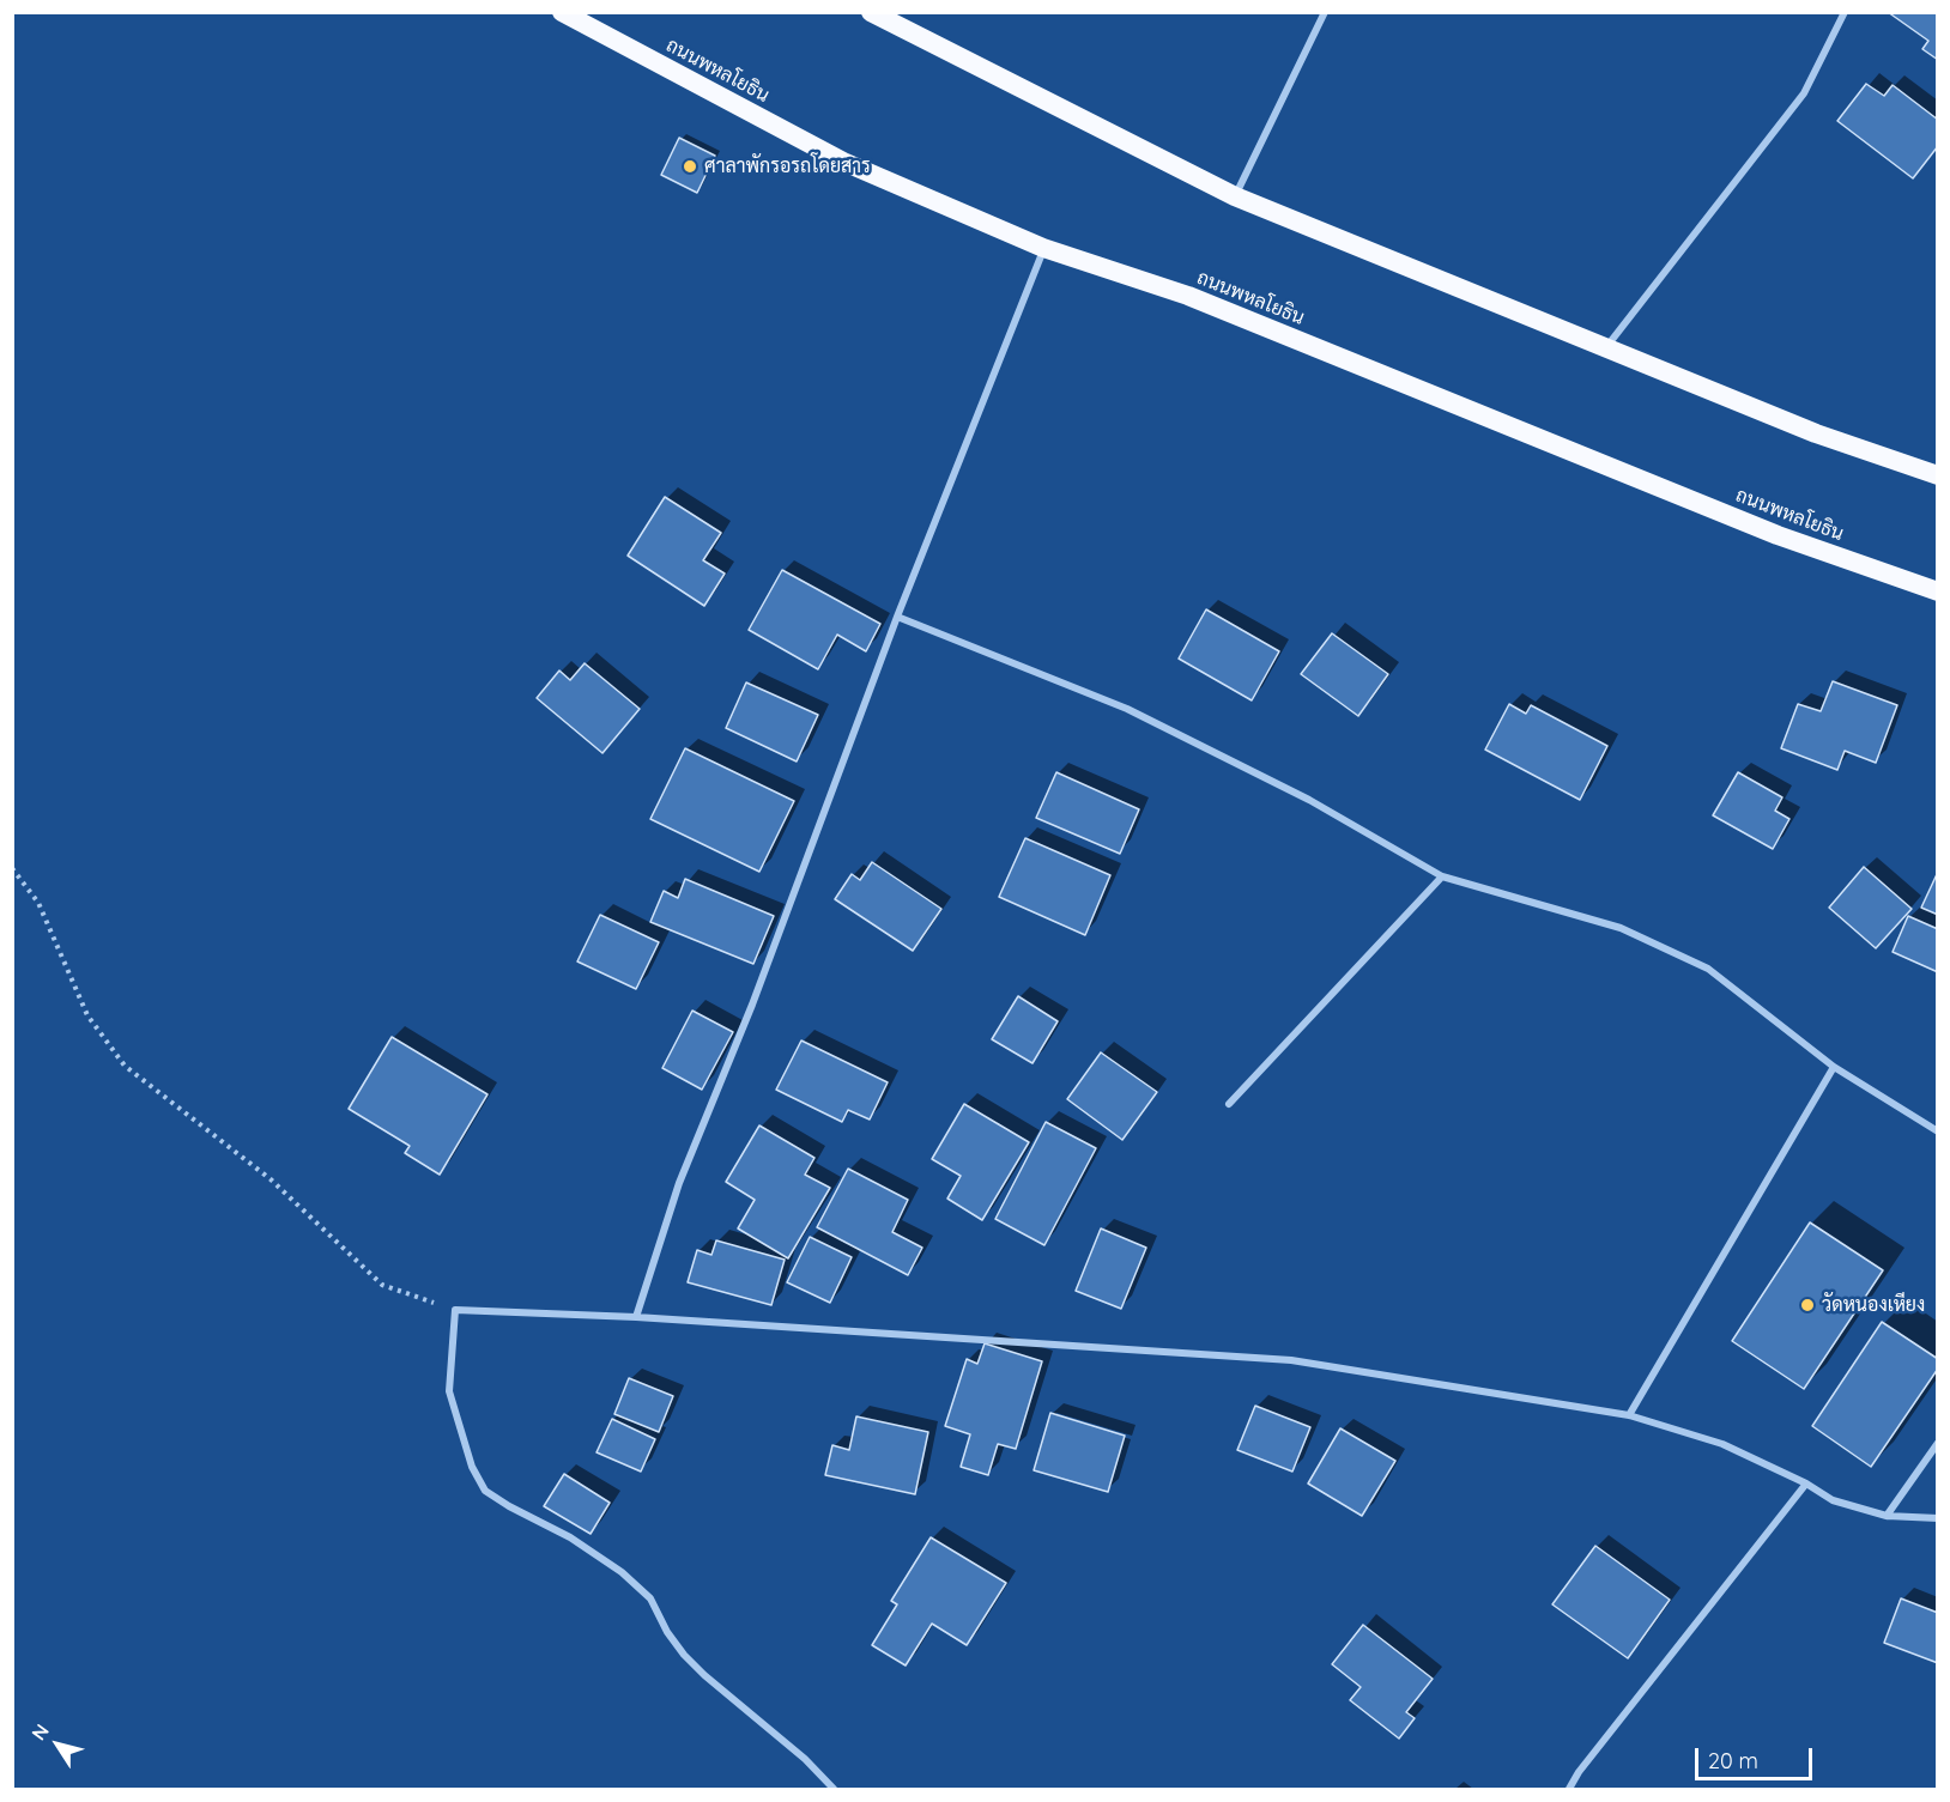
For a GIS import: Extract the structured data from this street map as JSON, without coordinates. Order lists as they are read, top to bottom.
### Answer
{
  "streets": {
    "highway": ["ถนนพหลโยธิน"]
  },
  "places": ["ศาลาพักรอรถโดยสาร", "วัดหนองเหียง"],
  "scale_bar": "20 m",
  "north": "top left"
}
